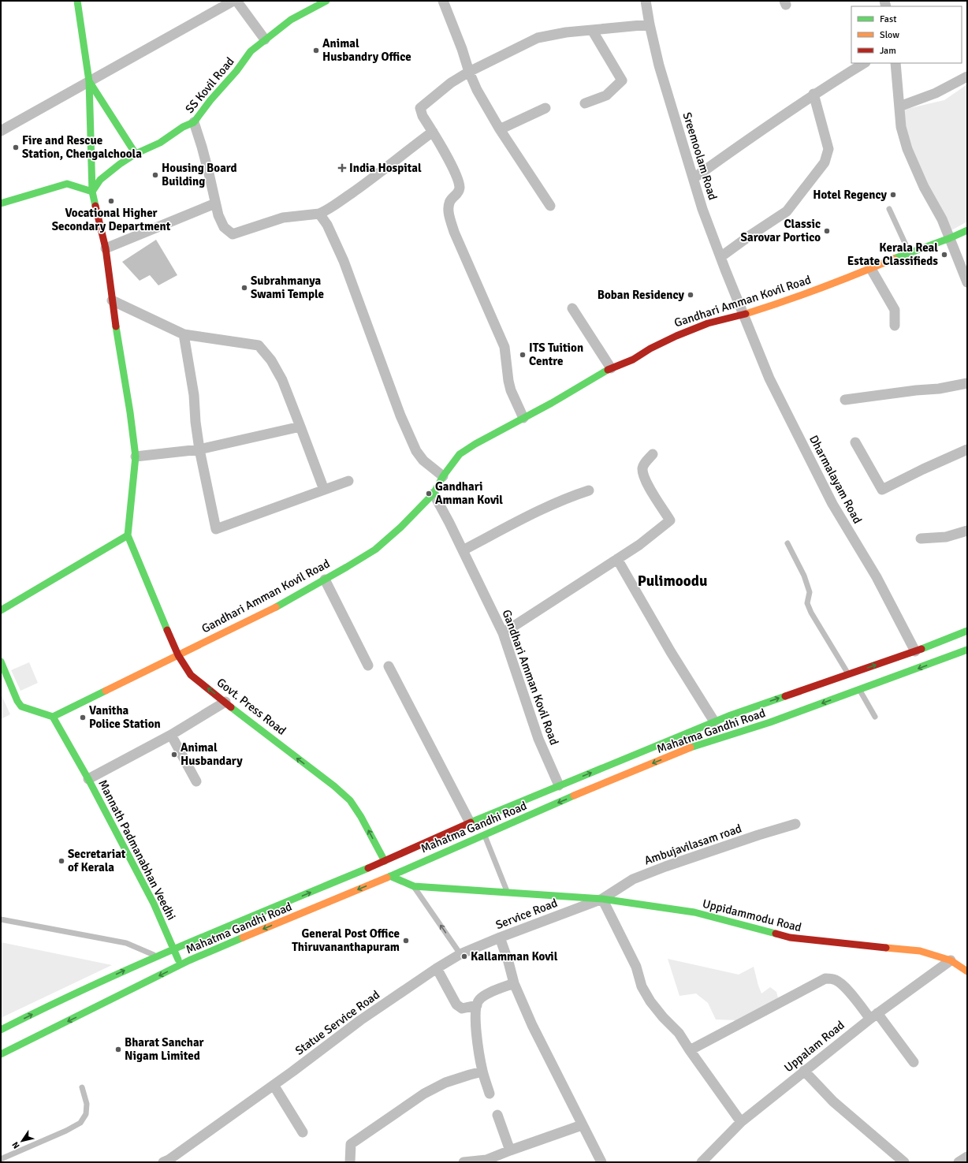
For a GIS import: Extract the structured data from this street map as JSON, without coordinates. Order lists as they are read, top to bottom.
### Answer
{
  "streets": {
    "street": [
      "SS Kovil Road",
      "Sreemoolam Road",
      "Gandhari Amman Kovil Road",
      "Dharmalayam Road",
      "Govt. Press Road",
      "Mahatma Gandhi Road",
      "Ambujavilasam road",
      "Mannath Padmanabhan Veedhi",
      "Service Road",
      "Uppidammodu Road",
      "Statue Service Road",
      "Uppalam Road"
    ]
  },
  "crossings": [
    ["Sreemoolam Road", "Gandhari Amman Kovil Road"],
    ["Sreemoolam Road", "Dharmalayam Road"],
    ["Gandhari Amman Kovil Road", "Dharmalayam Road"],
    ["Gandhari Amman Kovil Road", "Govt. Press Road"],
    ["Gandhari Amman Kovil Road", "Mahatma Gandhi Road"],
    ["Gandhari Amman Kovil Road", "Mannath Padmanabhan Veedhi"],
    ["Dharmalayam Road", "Mahatma Gandhi Road"],
    ["Govt. Press Road", "Mahatma Gandhi Road"],
    ["Govt. Press Road", "Uppidammodu Road"],
    ["Mahatma Gandhi Road", "Mannath Padmanabhan Veedhi"],
    ["Mahatma Gandhi Road", "Uppidammodu Road"],
    ["Ambujavilasam road", "Service Road"],
    ["Ambujavilasam road", "Uppidammodu Road"],
    ["Service Road", "Uppidammodu Road"],
    ["Service Road", "Statue Service Road"],
    ["Uppidammodu Road", "Uppalam Road"]
  ],
  "one_way": ["Govt. Press Road"],
  "districts": ["Pulimoodu"],
  "places": {
    "other": [
      "Animal Husbandry Office",
      "Fire and Rescue Station, Chengalchoola",
      "Housing Board Building",
      "Hotel Regency",
      "Vocational Higher Secondary Department",
      "Classic Sarovar Portico",
      "Kerala Real Estate Classifieds",
      "Subrahmanya Swami Temple",
      "Boban Residency",
      "ITS Tuition Centre",
      "Gandhari Amman Kovil",
      "Vanitha Police Station",
      "Animal Husbandary",
      "Secretariat of Kerala",
      "General Post Office Thiruvananthapuram",
      "Kallamman Kovil",
      "Bharat Sanchar Nigam Limited"
    ],
    "health": ["India Hospital"]
  },
  "legend": ["Fast", "Slow", "Jam"],
  "north": "bottom left"
}
